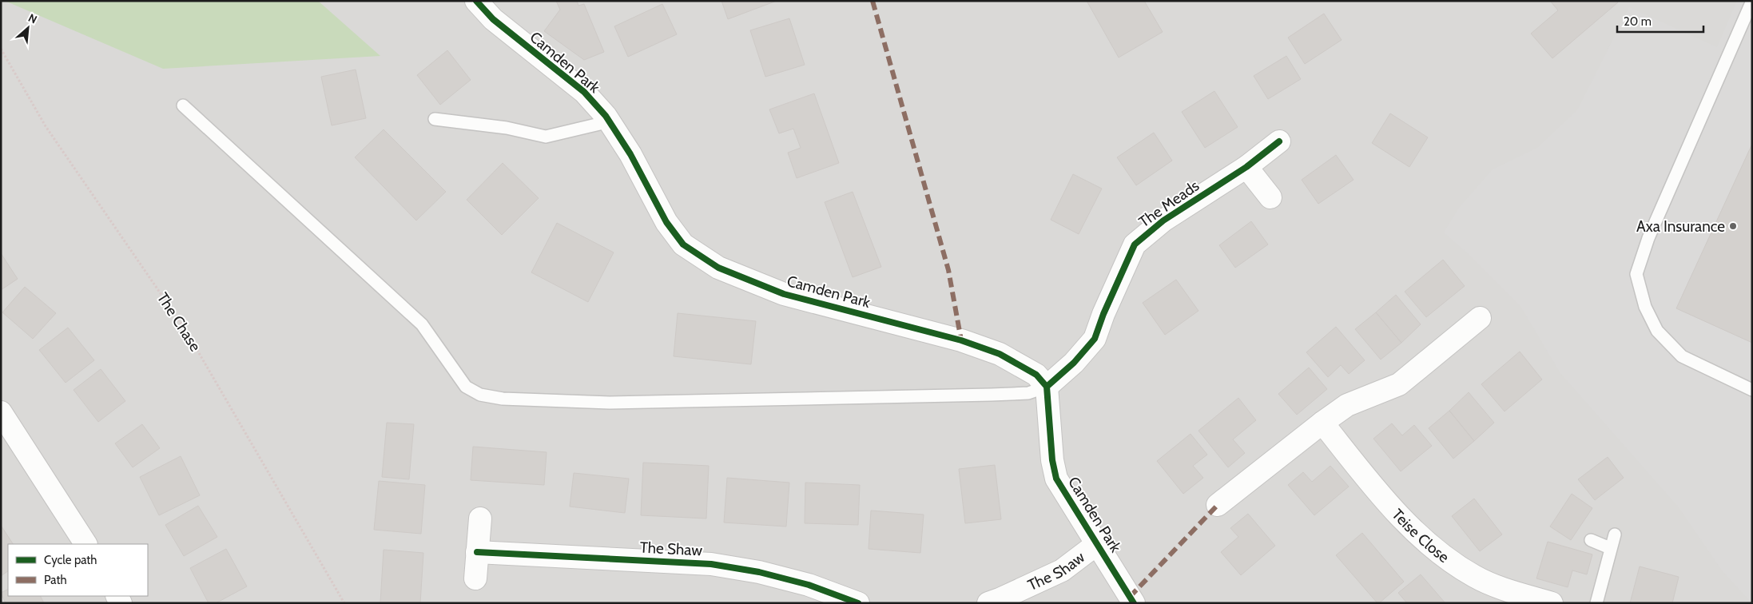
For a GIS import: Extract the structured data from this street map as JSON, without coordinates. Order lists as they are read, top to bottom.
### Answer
{
  "streets": {
    "street": [
      "Camden Park",
      "The Meads",
      "Teise Close",
      "The Shaw"
    ],
    "path": ["The Chase"]
  },
  "crossings": [
    ["Camden Park", "The Meads"],
    ["Camden Park", "The Shaw"]
  ],
  "places": ["Axa Insurance"],
  "legend": ["Cycle path", "Path"],
  "scale_bar": "20 m",
  "north": "top right"
}
